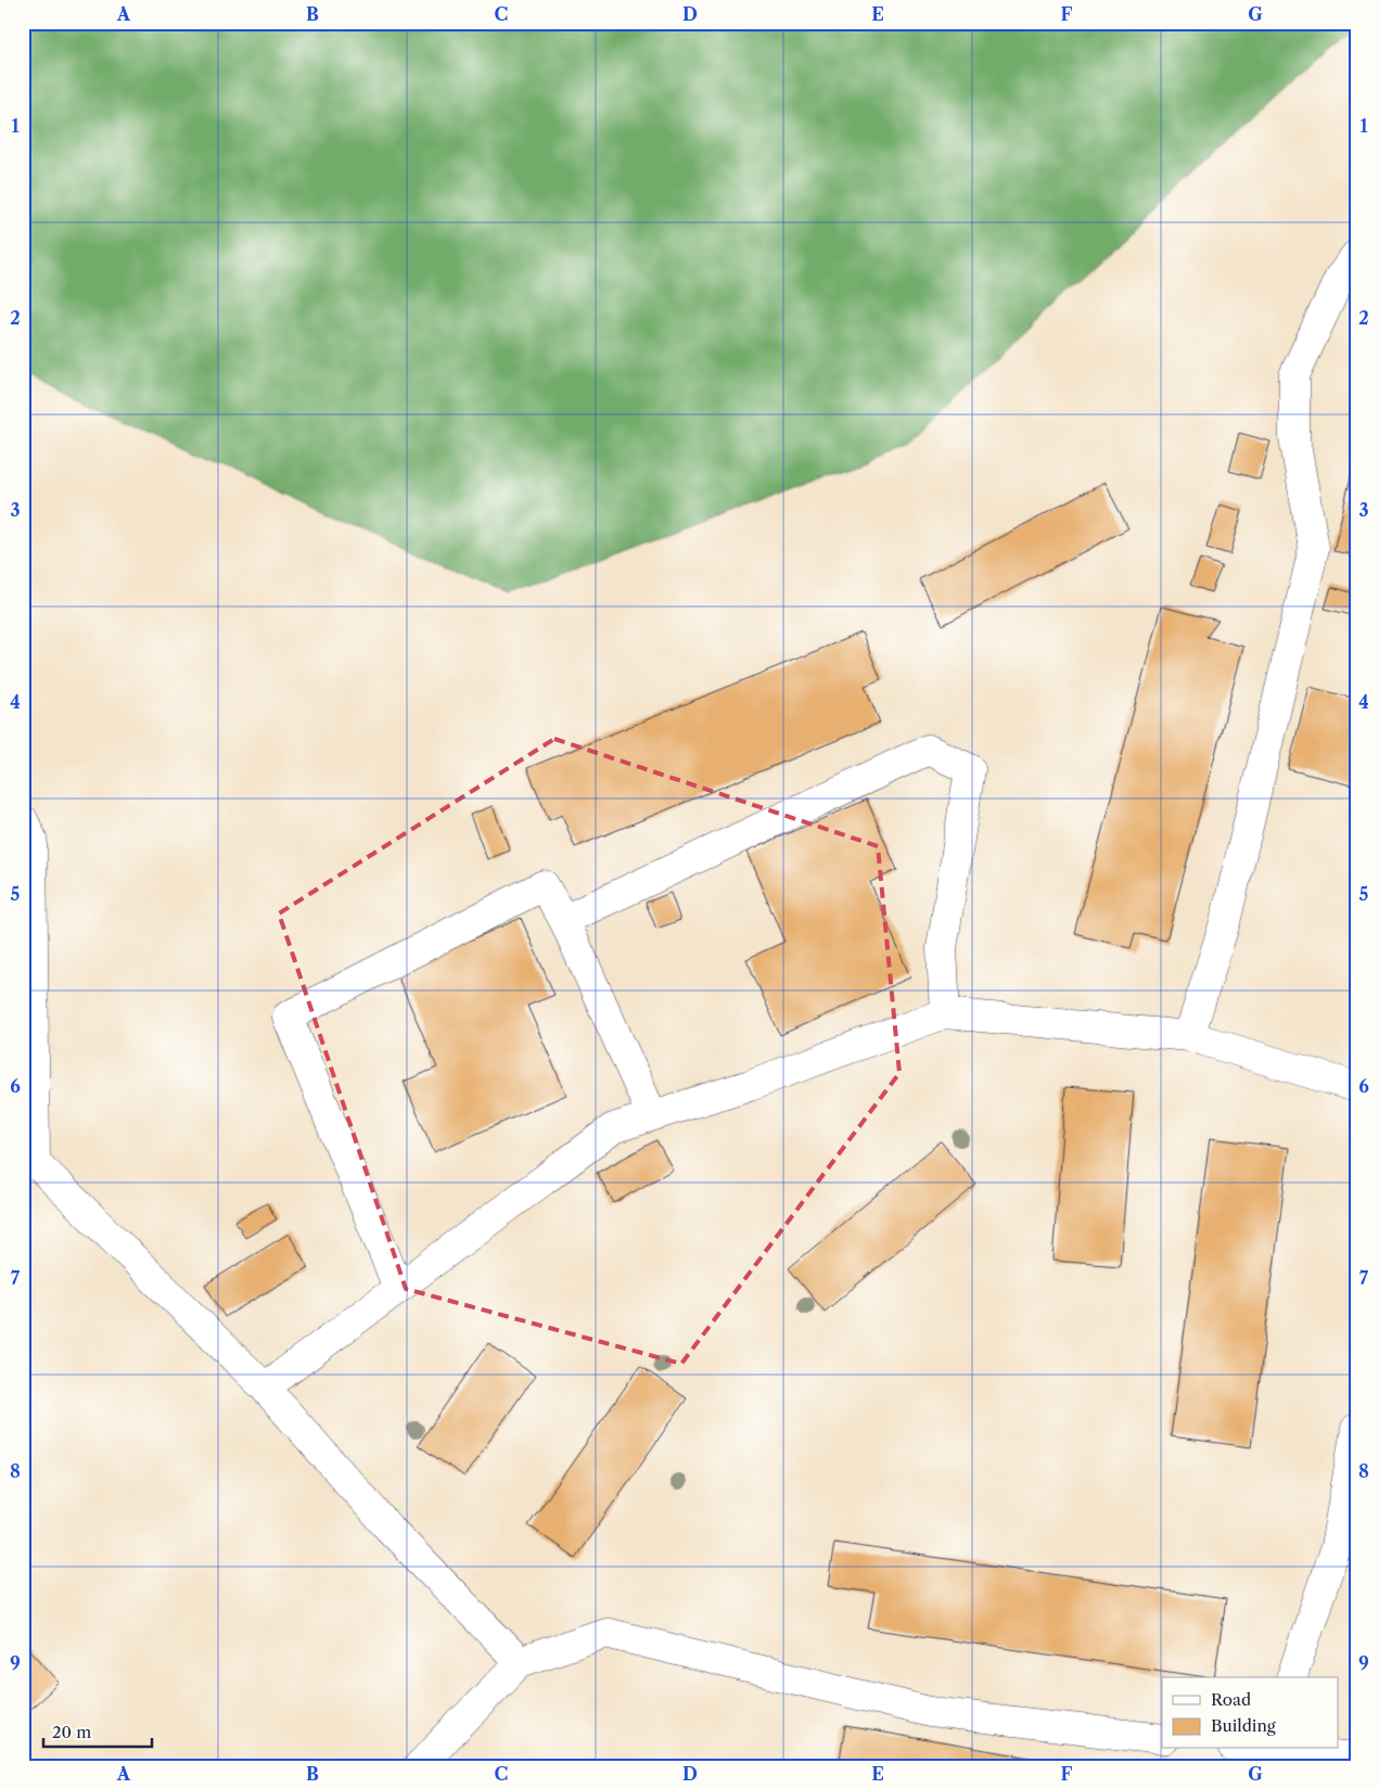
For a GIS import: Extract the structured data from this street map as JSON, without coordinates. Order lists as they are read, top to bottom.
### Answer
{
  "legend": ["Road", "Building"],
  "scale_bar": "20 m",
  "grid": {
    "columns": [
      "A",
      "B",
      "C",
      "D",
      "E",
      "F",
      "G"
    ],
    "rows": [
      "1",
      "2",
      "3",
      "4",
      "5",
      "6",
      "7",
      "8",
      "9"
    ]
  }
}
